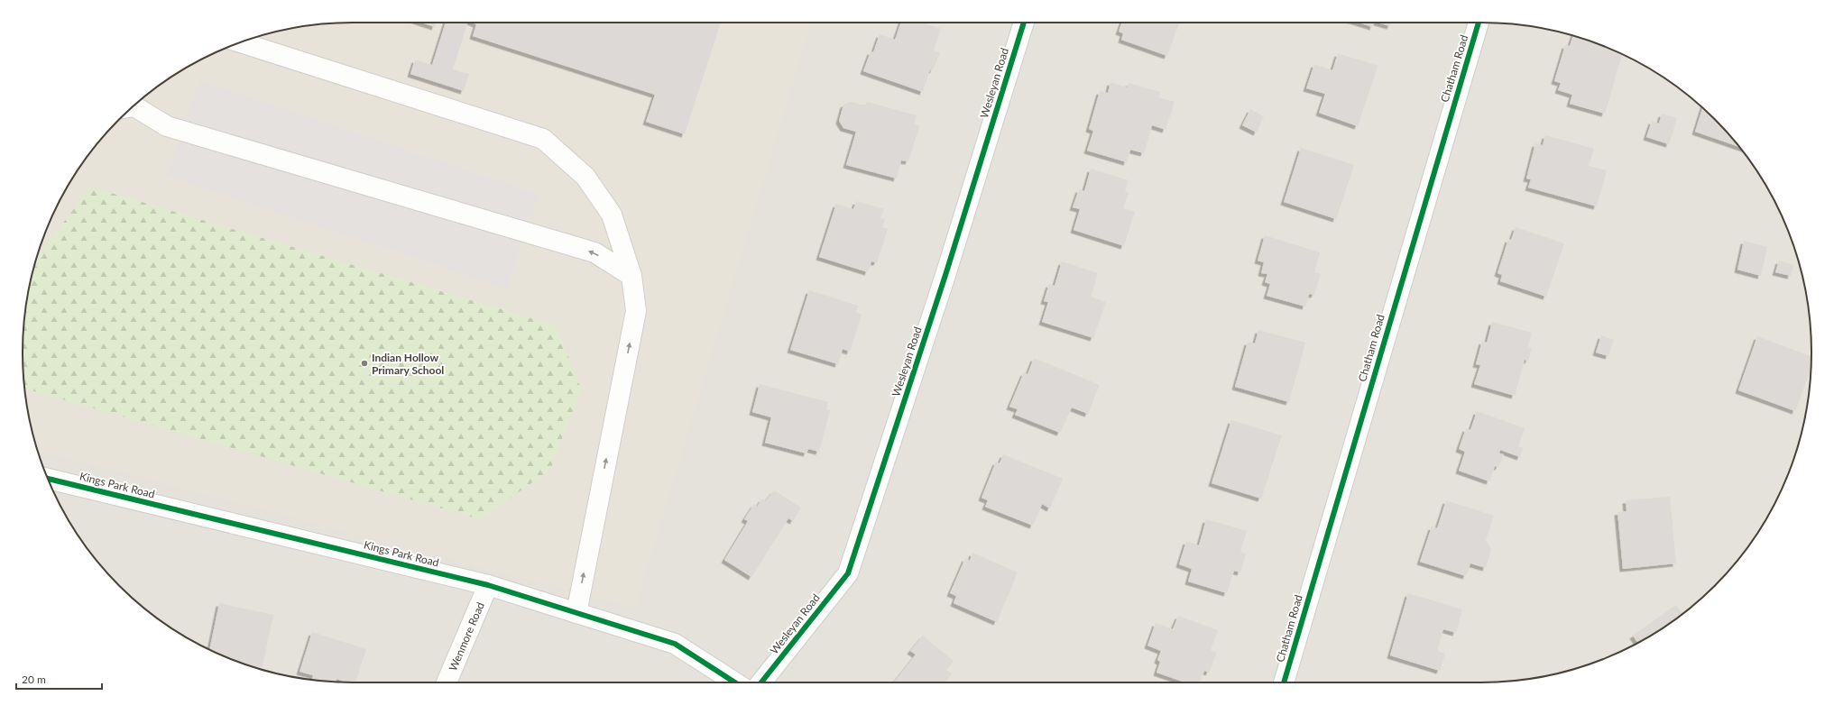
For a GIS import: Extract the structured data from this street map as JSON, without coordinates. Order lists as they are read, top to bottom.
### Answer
{
  "streets": {
    "street": [
      "Chatham Road",
      "Wesleyan Road",
      "Kings Park Road",
      "Wenmore Road"
    ]
  },
  "crossings": [
    ["Kings Park Road", "Wenmore Road"]
  ],
  "places": ["Indian Hollow Primary School"],
  "scale_bar": "20 m"
}
